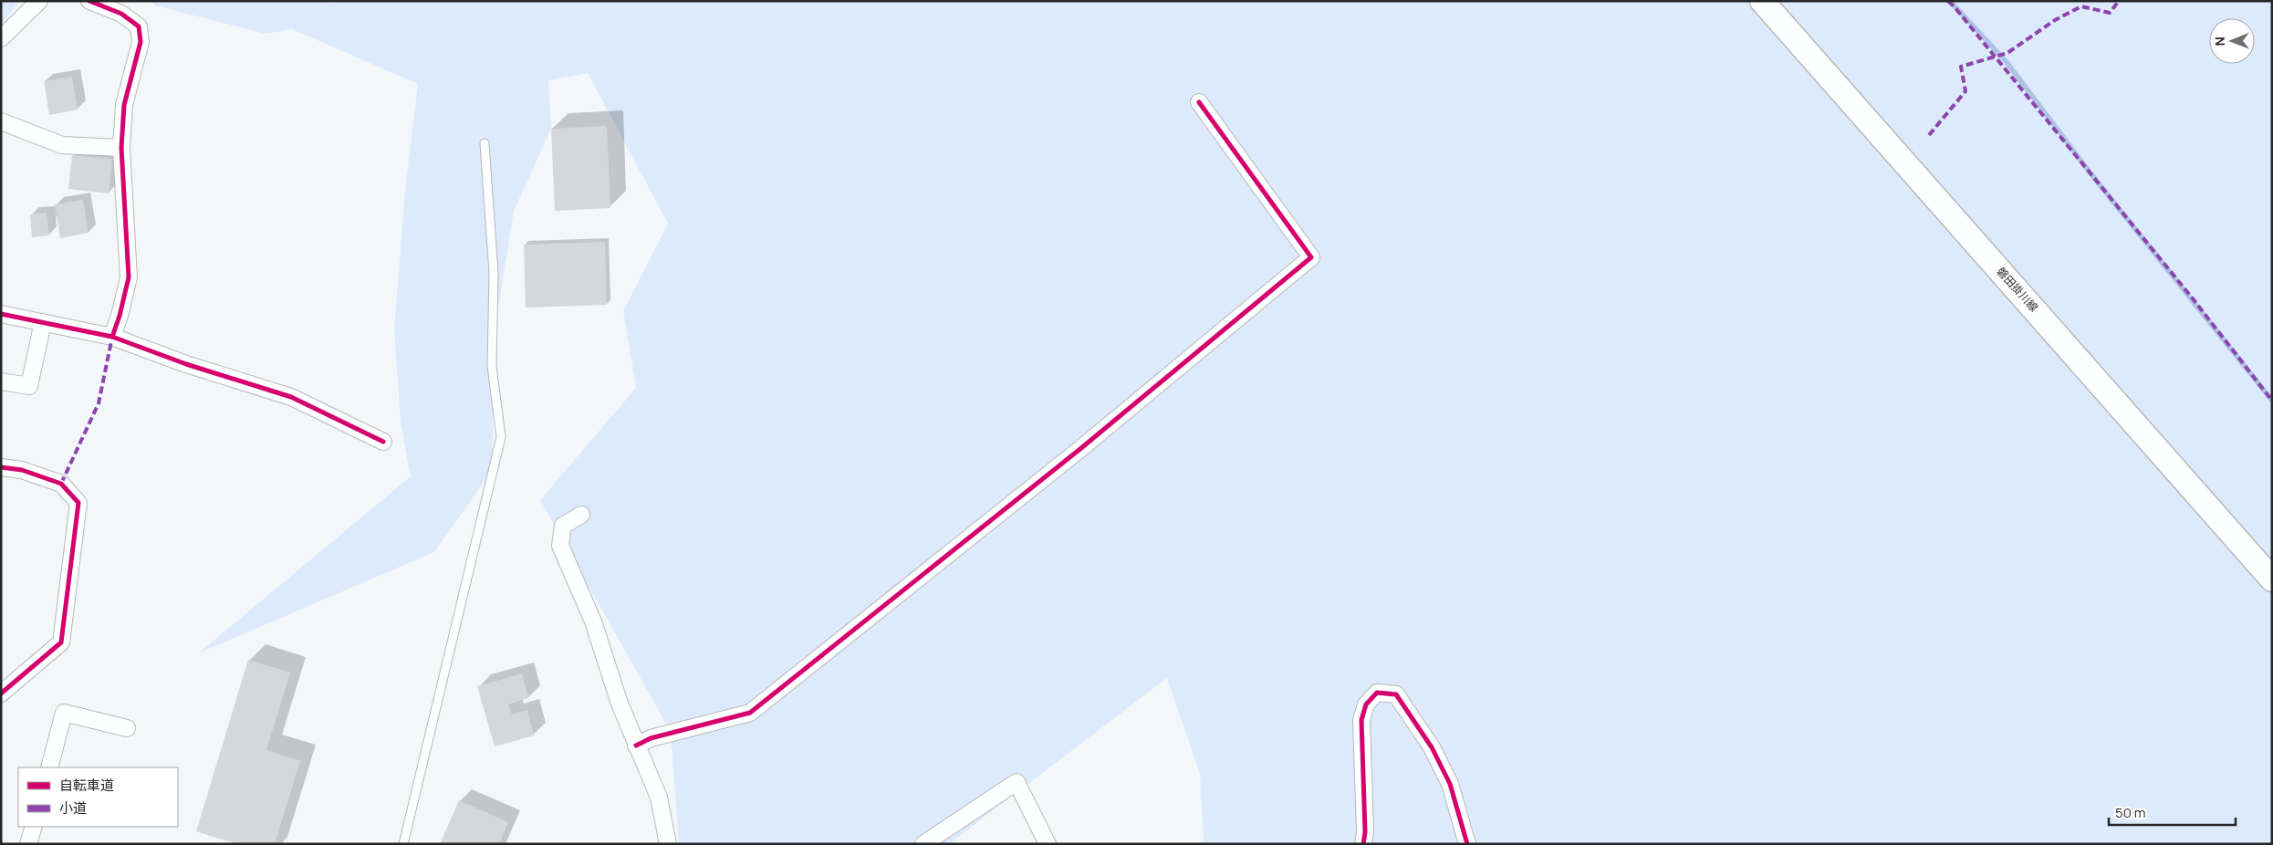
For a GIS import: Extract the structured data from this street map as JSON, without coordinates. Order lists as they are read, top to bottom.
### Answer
{
  "streets": {
    "main road": ["磐田掛川線"]
  },
  "legend": ["自転車道", "小道"],
  "scale_bar": "50 m",
  "north": "left"
}
